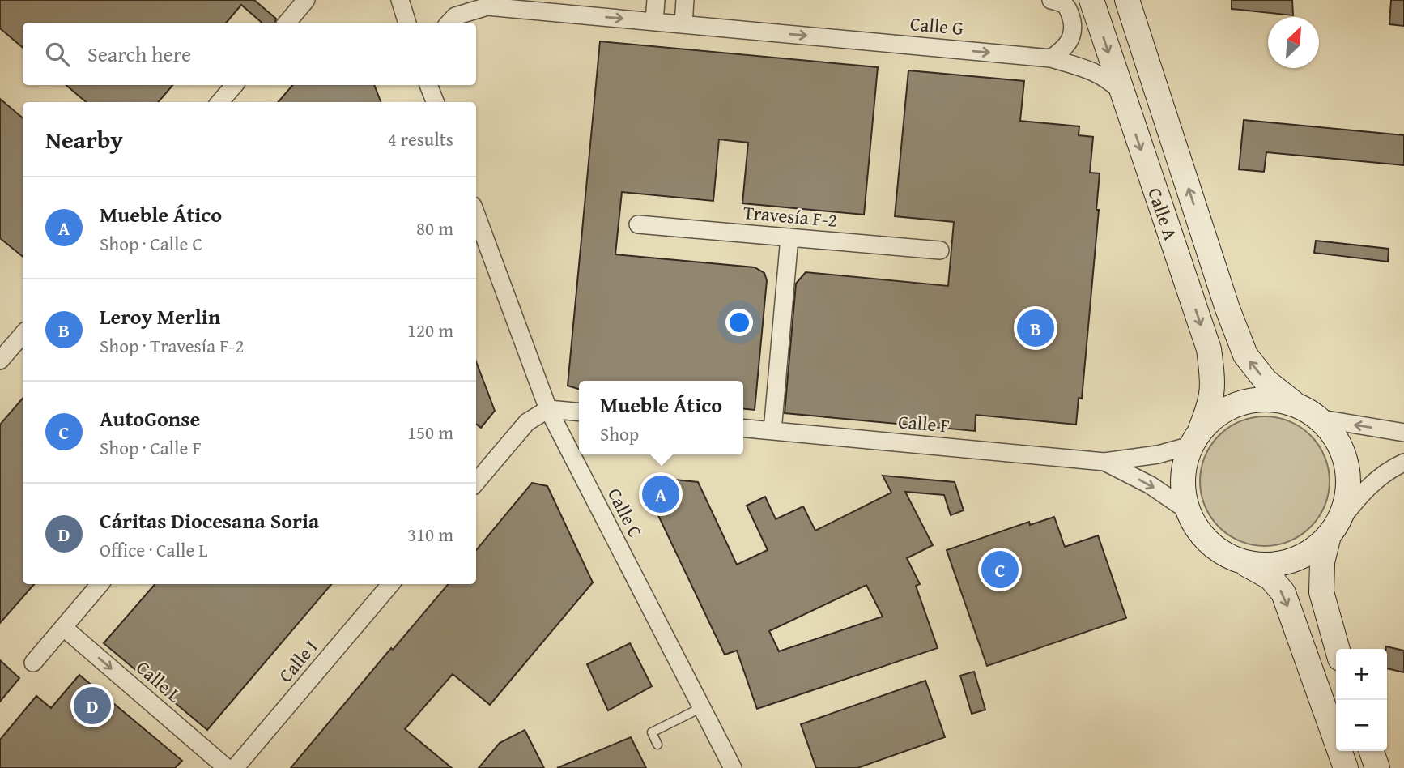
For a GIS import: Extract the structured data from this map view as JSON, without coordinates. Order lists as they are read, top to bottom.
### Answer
{
  "streets": {
    "street": [
      "Calle G",
      "Calle A",
      "Travesía F-2",
      "Calle F",
      "Calle C",
      "Calle I",
      "Calle L"
    ]
  },
  "crossings": [
    ["Calle G", "Calle A"],
    ["Calle A", "Calle F"]
  ],
  "one_way": ["Calle G", "Calle L"],
  "north": "top right",
  "page": {
    "search": "Search here",
    "heading": ["Nearby", "4 results"],
    "list": [
      {
        "mark": "A",
        "name": "Mueble Ático",
        "note": "Shop · Calle C",
        "value": "80 m"
      },
      {
        "mark": "B",
        "name": "Leroy Merlin",
        "note": "Shop · Travesía F-2",
        "value": "120 m"
      },
      {
        "mark": "C",
        "name": "AutoGonse",
        "note": "Shop · Calle F",
        "value": "150 m"
      },
      {
        "mark": "D",
        "name": "Cáritas Diocesana Soria",
        "note": "Office · Calle L",
        "value": "310 m"
      }
    ],
    "pins": [
      "B",
      "A",
      "C",
      "D"
    ],
    "popup": ["Mueble Ático", "Shop"],
    "map_buttons": ["+", "−"]
  }
}
